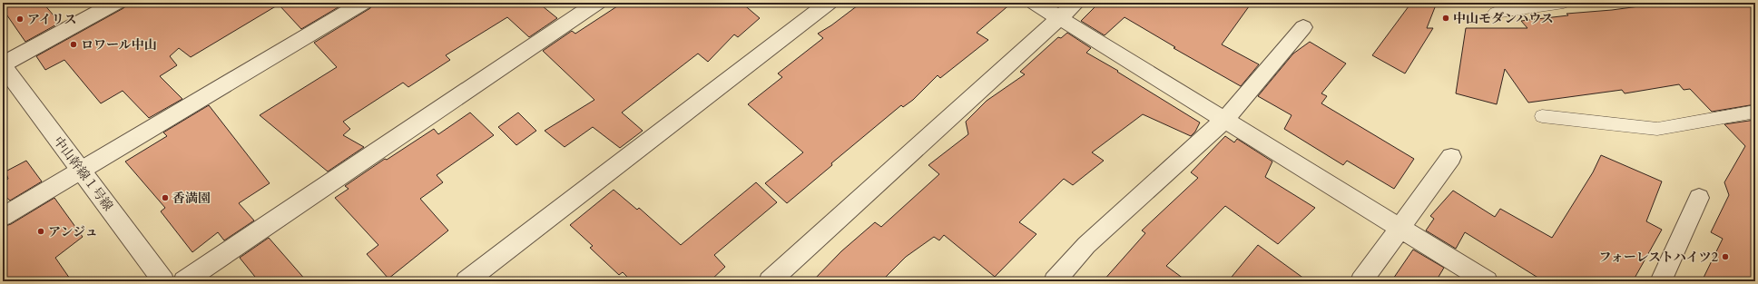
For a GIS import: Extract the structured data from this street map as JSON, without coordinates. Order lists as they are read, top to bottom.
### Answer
{
  "streets": {
    "street": ["中山幹線１号線"]
  },
  "places": [
    "中山モダンハウス",
    "アイリス",
    "ロワール中山",
    "香満園",
    "アンジュ",
    "フォーレストハイツ2"
  ]
}
